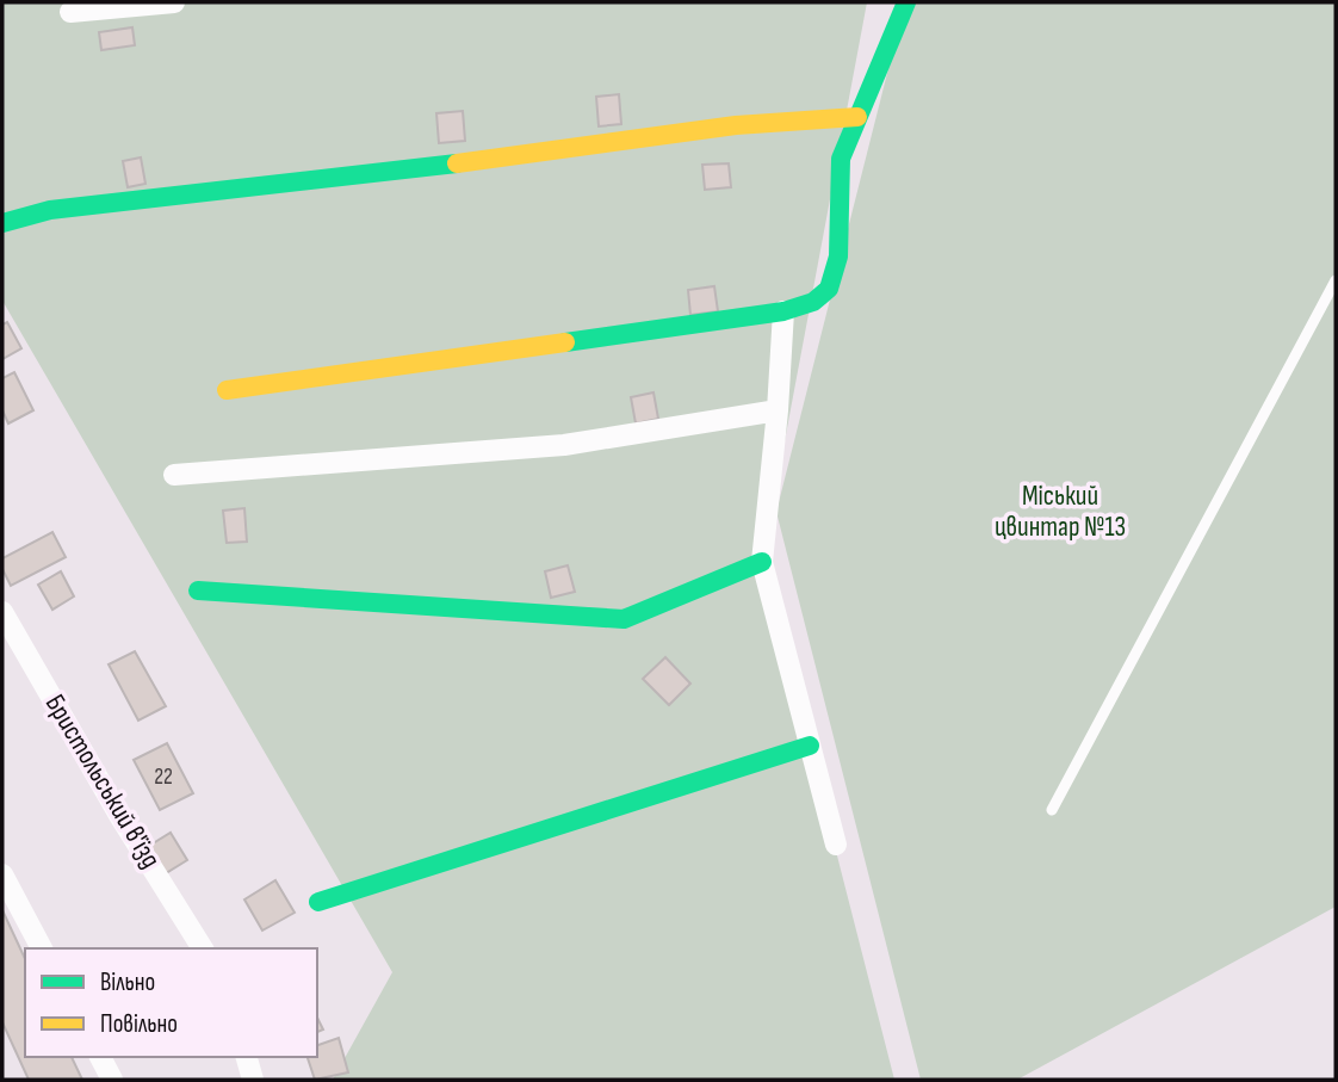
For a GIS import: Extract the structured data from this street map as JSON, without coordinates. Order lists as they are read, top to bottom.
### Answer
{
  "streets": {
    "street": ["Бристольський в'їзд"]
  },
  "parks": ["Міський цвинтар №13"],
  "house_numbers": ["22"],
  "legend": ["Вільно", "Повільно"]
}
